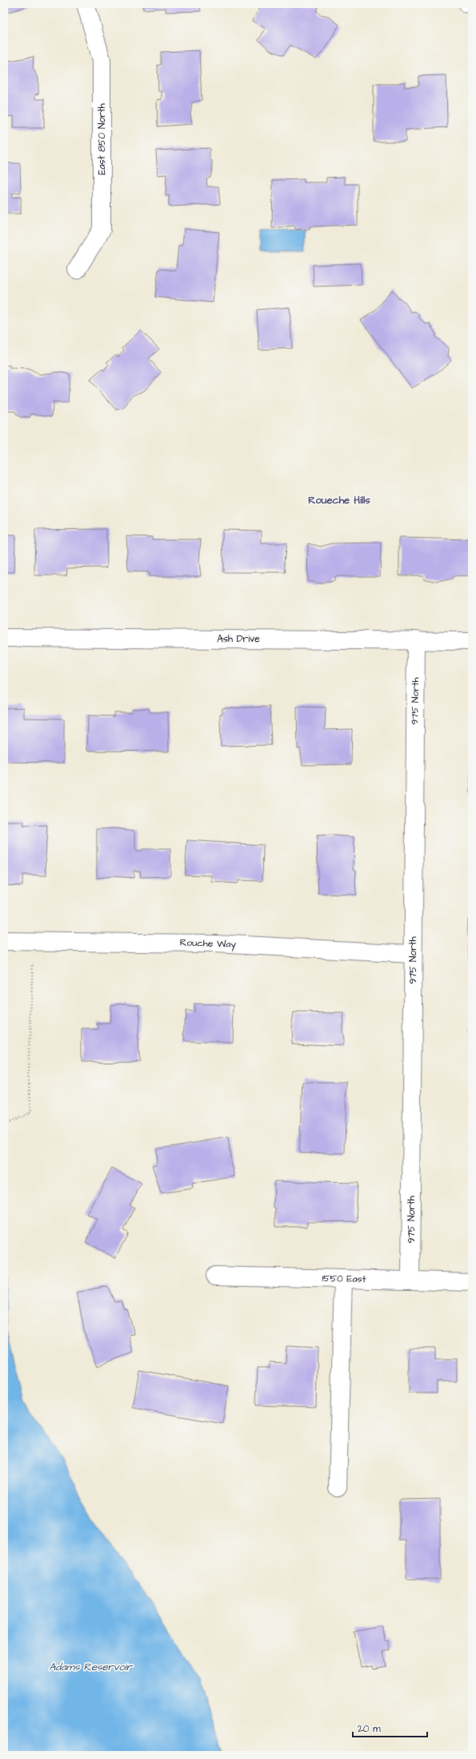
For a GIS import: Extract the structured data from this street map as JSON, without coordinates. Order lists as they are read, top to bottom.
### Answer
{
  "streets": {
    "street": [
      "East 850 North",
      "Ash Drive",
      "975 North",
      "Rouche Way",
      "1550 East"
    ]
  },
  "crossings": [
    ["Ash Drive", "975 North"],
    ["975 North", "Rouche Way"],
    ["975 North", "1550 East"]
  ],
  "districts": ["Roueche Hills"],
  "water": ["Adams Reservoir"],
  "scale_bar": "20 m"
}
